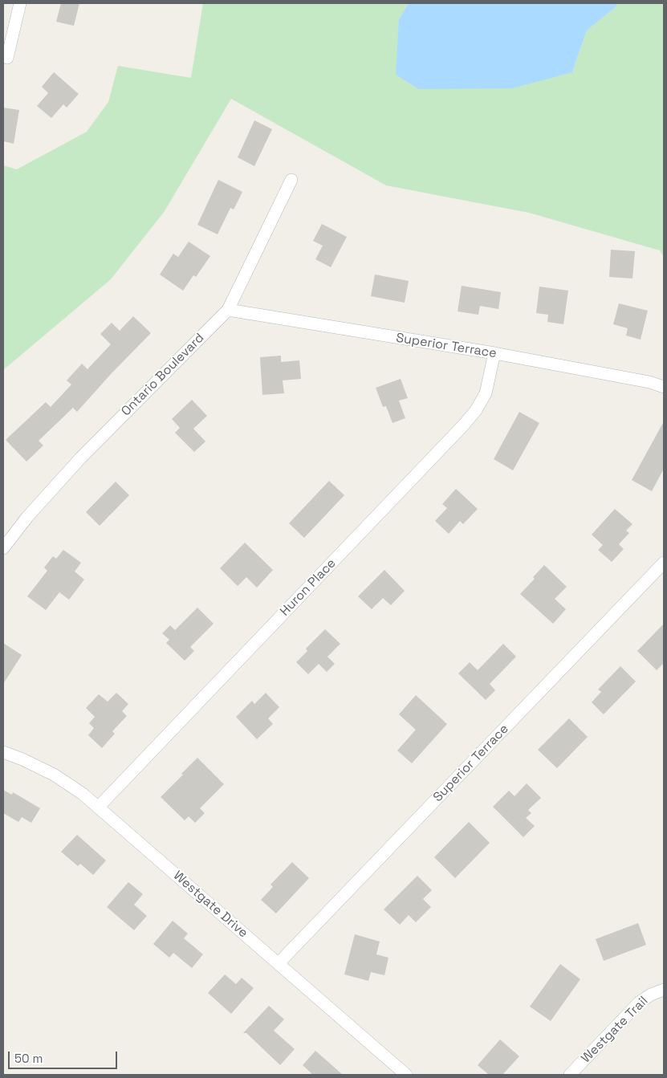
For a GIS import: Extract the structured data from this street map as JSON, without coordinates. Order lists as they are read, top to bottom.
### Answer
{
  "streets": {
    "street": [
      "Superior Terrace",
      "Ontario Boulevard",
      "Huron Place",
      "Westgate Drive",
      "Westgate Trail"
    ]
  },
  "crossings": [
    ["Superior Terrace", "Ontario Boulevard"],
    ["Superior Terrace", "Huron Place"],
    ["Superior Terrace", "Westgate Drive"],
    ["Huron Place", "Westgate Drive"]
  ],
  "scale_bar": "50 m"
}
